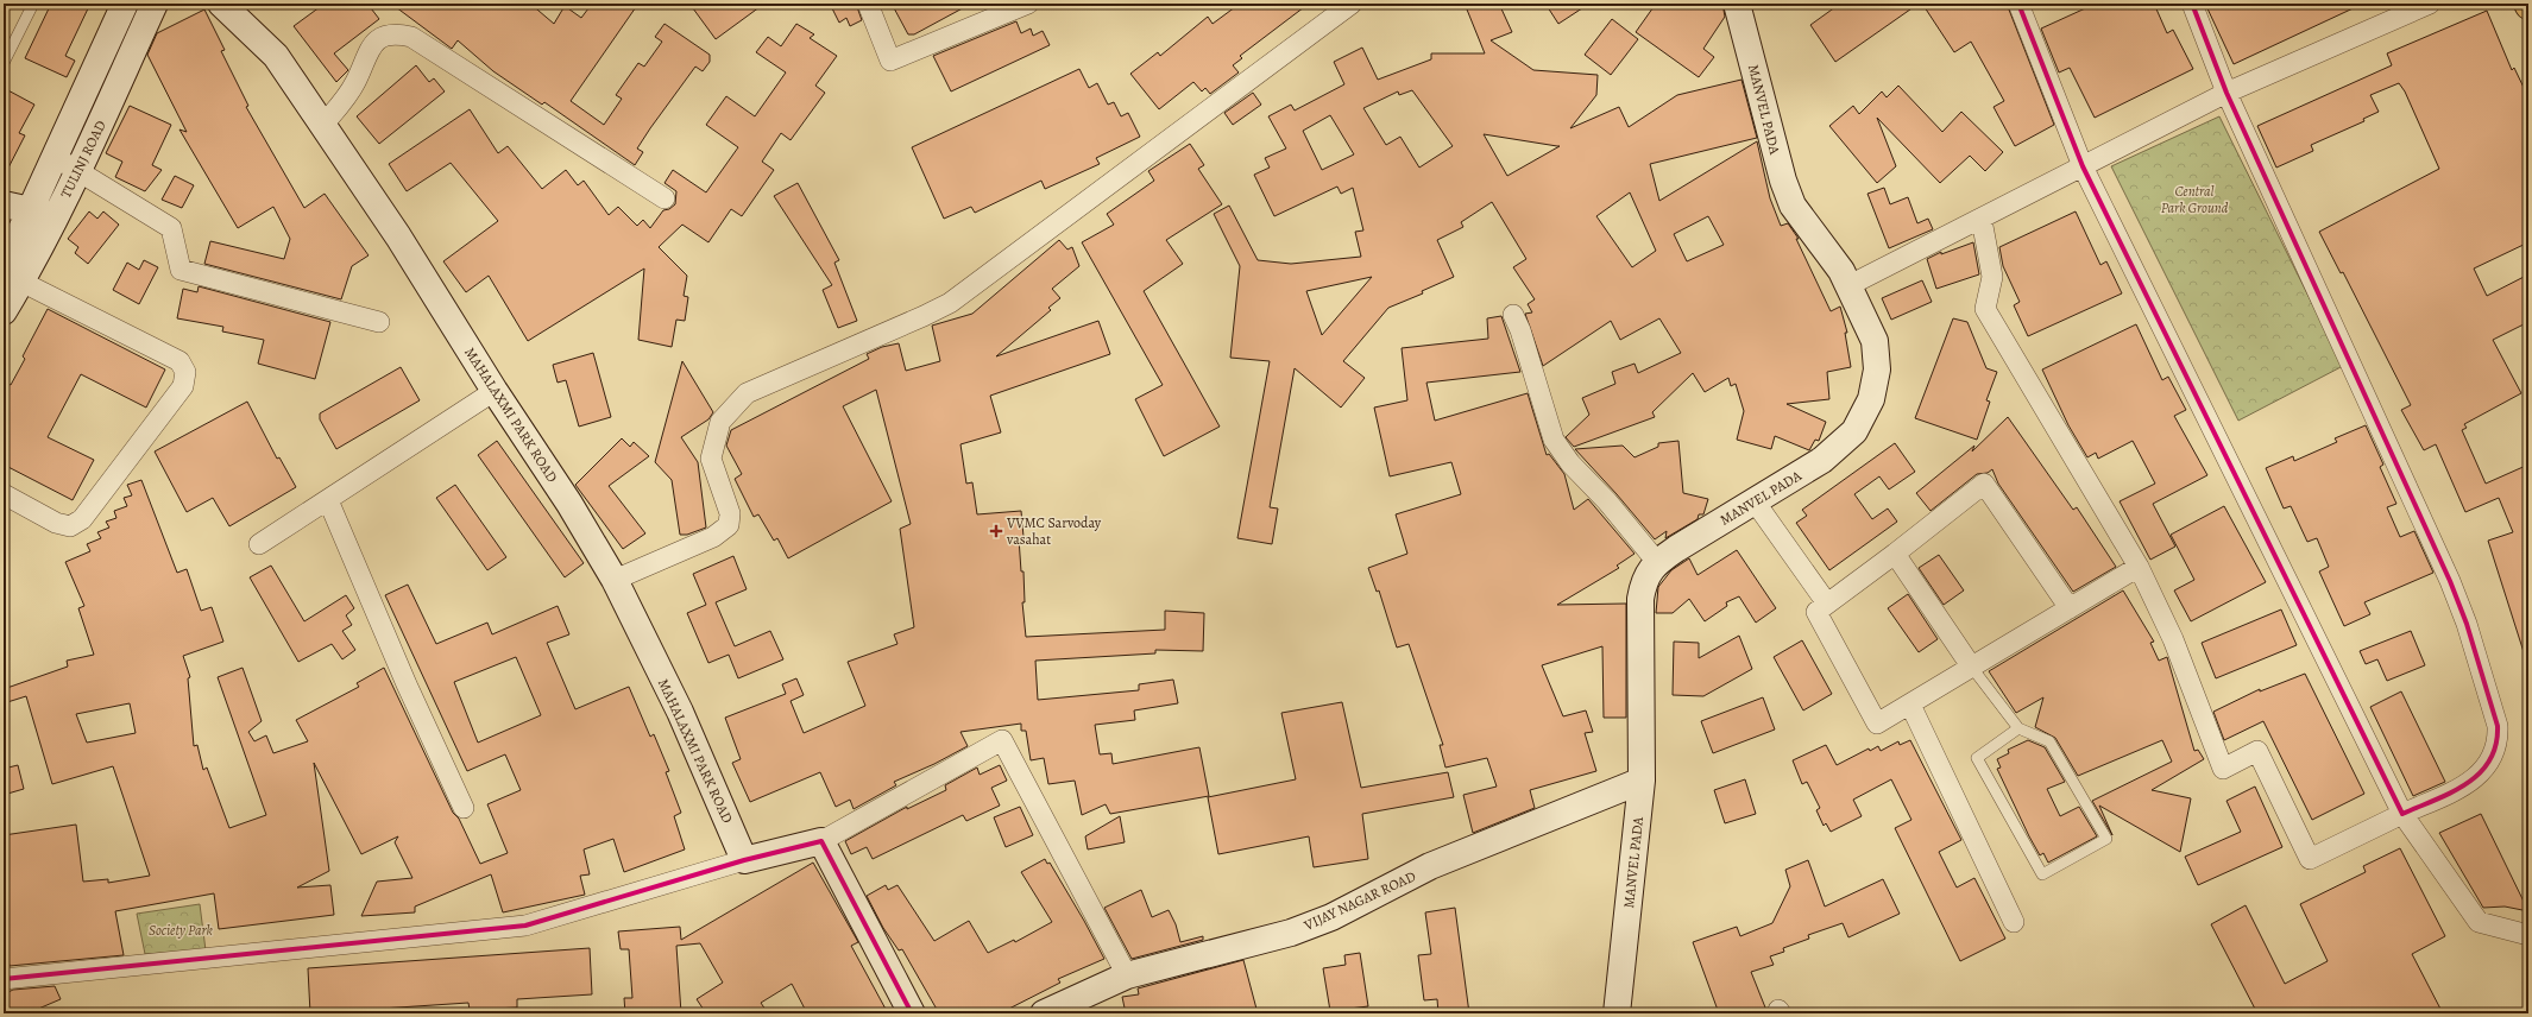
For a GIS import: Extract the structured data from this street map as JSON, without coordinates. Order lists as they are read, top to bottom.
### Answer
{
  "streets": {
    "street": [
      "MANVEL PADA",
      "TULINJ ROAD",
      "MAHALAXMI PARK ROAD",
      "VIJAY NAGAR ROAD"
    ]
  },
  "crossings": [
    ["MANVEL PADA", "VIJAY NAGAR ROAD"]
  ],
  "parks": ["Central Park Ground", "Society Park"],
  "places": {
    "health": ["VVMC Sarvoday vasahat"]
  }
}
